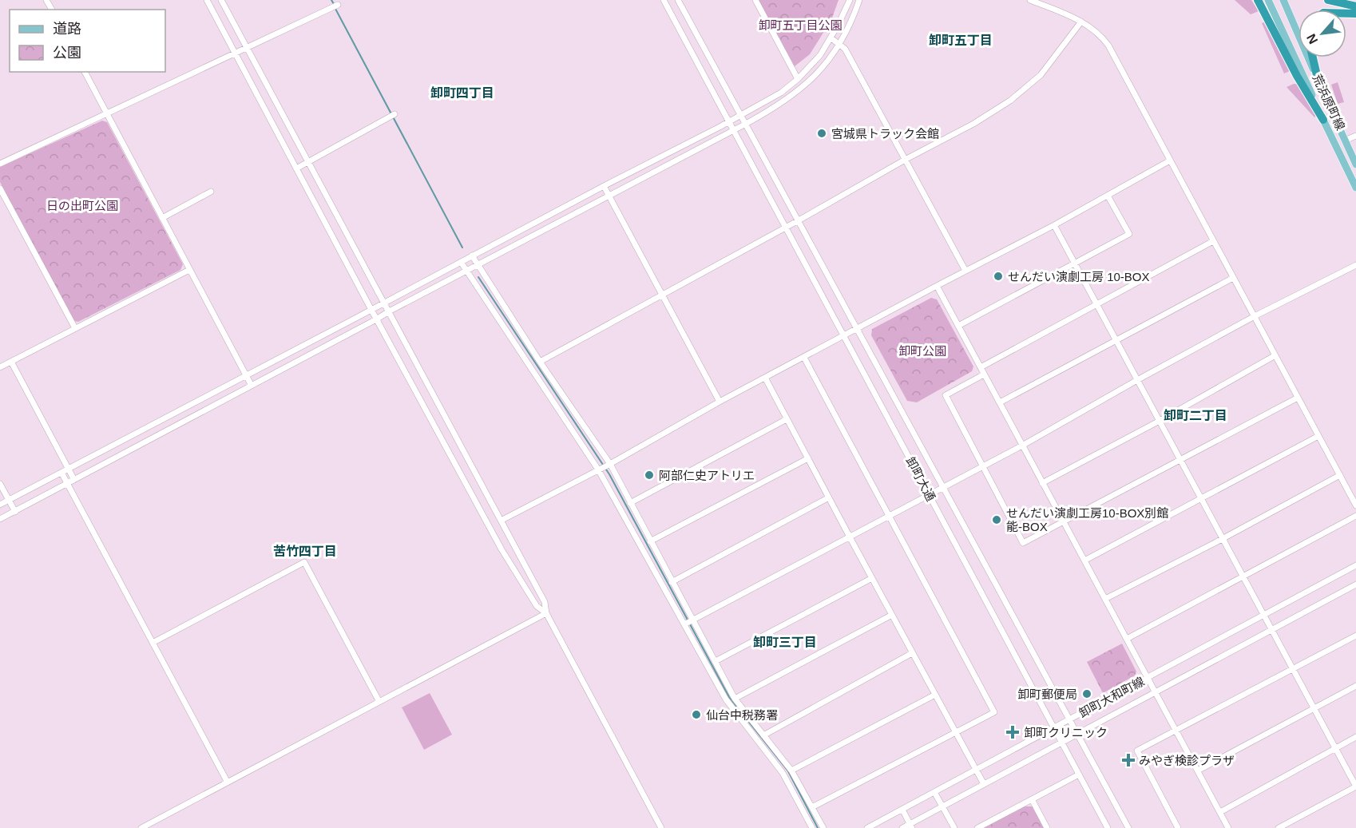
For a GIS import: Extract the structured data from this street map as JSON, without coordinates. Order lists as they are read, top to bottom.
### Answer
{
  "streets": {
    "main road": ["荒浜原町線"],
    "street": ["卸町大通", "卸町大和町線"]
  },
  "crossings": [
    ["卸町大通", "卸町大和町線"]
  ],
  "districts": [
    "卸町五丁目",
    "卸町四丁目",
    "卸町二丁目",
    "苦竹四丁目",
    "卸町三丁目"
  ],
  "parks": ["卸町五丁目公園", "日の出町公園", "卸町公園"],
  "places": {
    "other": [
      "宮城県トラック会館",
      "せんだい演劇工房 10-BOX",
      "阿部仁史アトリエ",
      "せんだい演劇工房10-BOX別館 能-BOX",
      "卸町郵便局",
      "仙台中税務署"
    ],
    "health": ["卸町クリニック", "みやぎ検診プラザ"]
  },
  "legend": ["道路", "公園"],
  "north": "bottom left"
}
